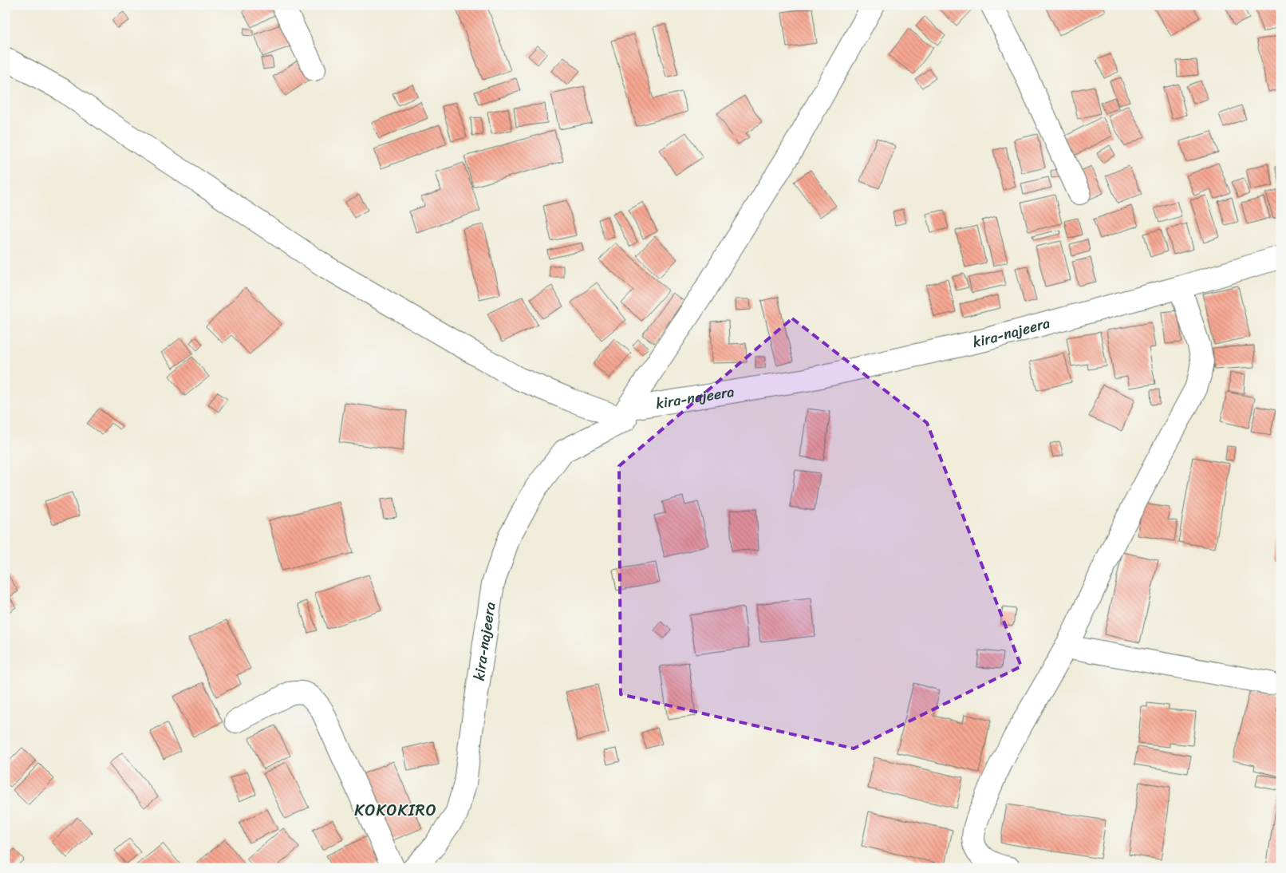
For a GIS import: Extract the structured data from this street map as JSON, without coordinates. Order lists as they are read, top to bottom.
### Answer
{
  "streets": {
    "street": ["kira-najeera"]
  },
  "districts": ["KOKOKIRO"]
}
